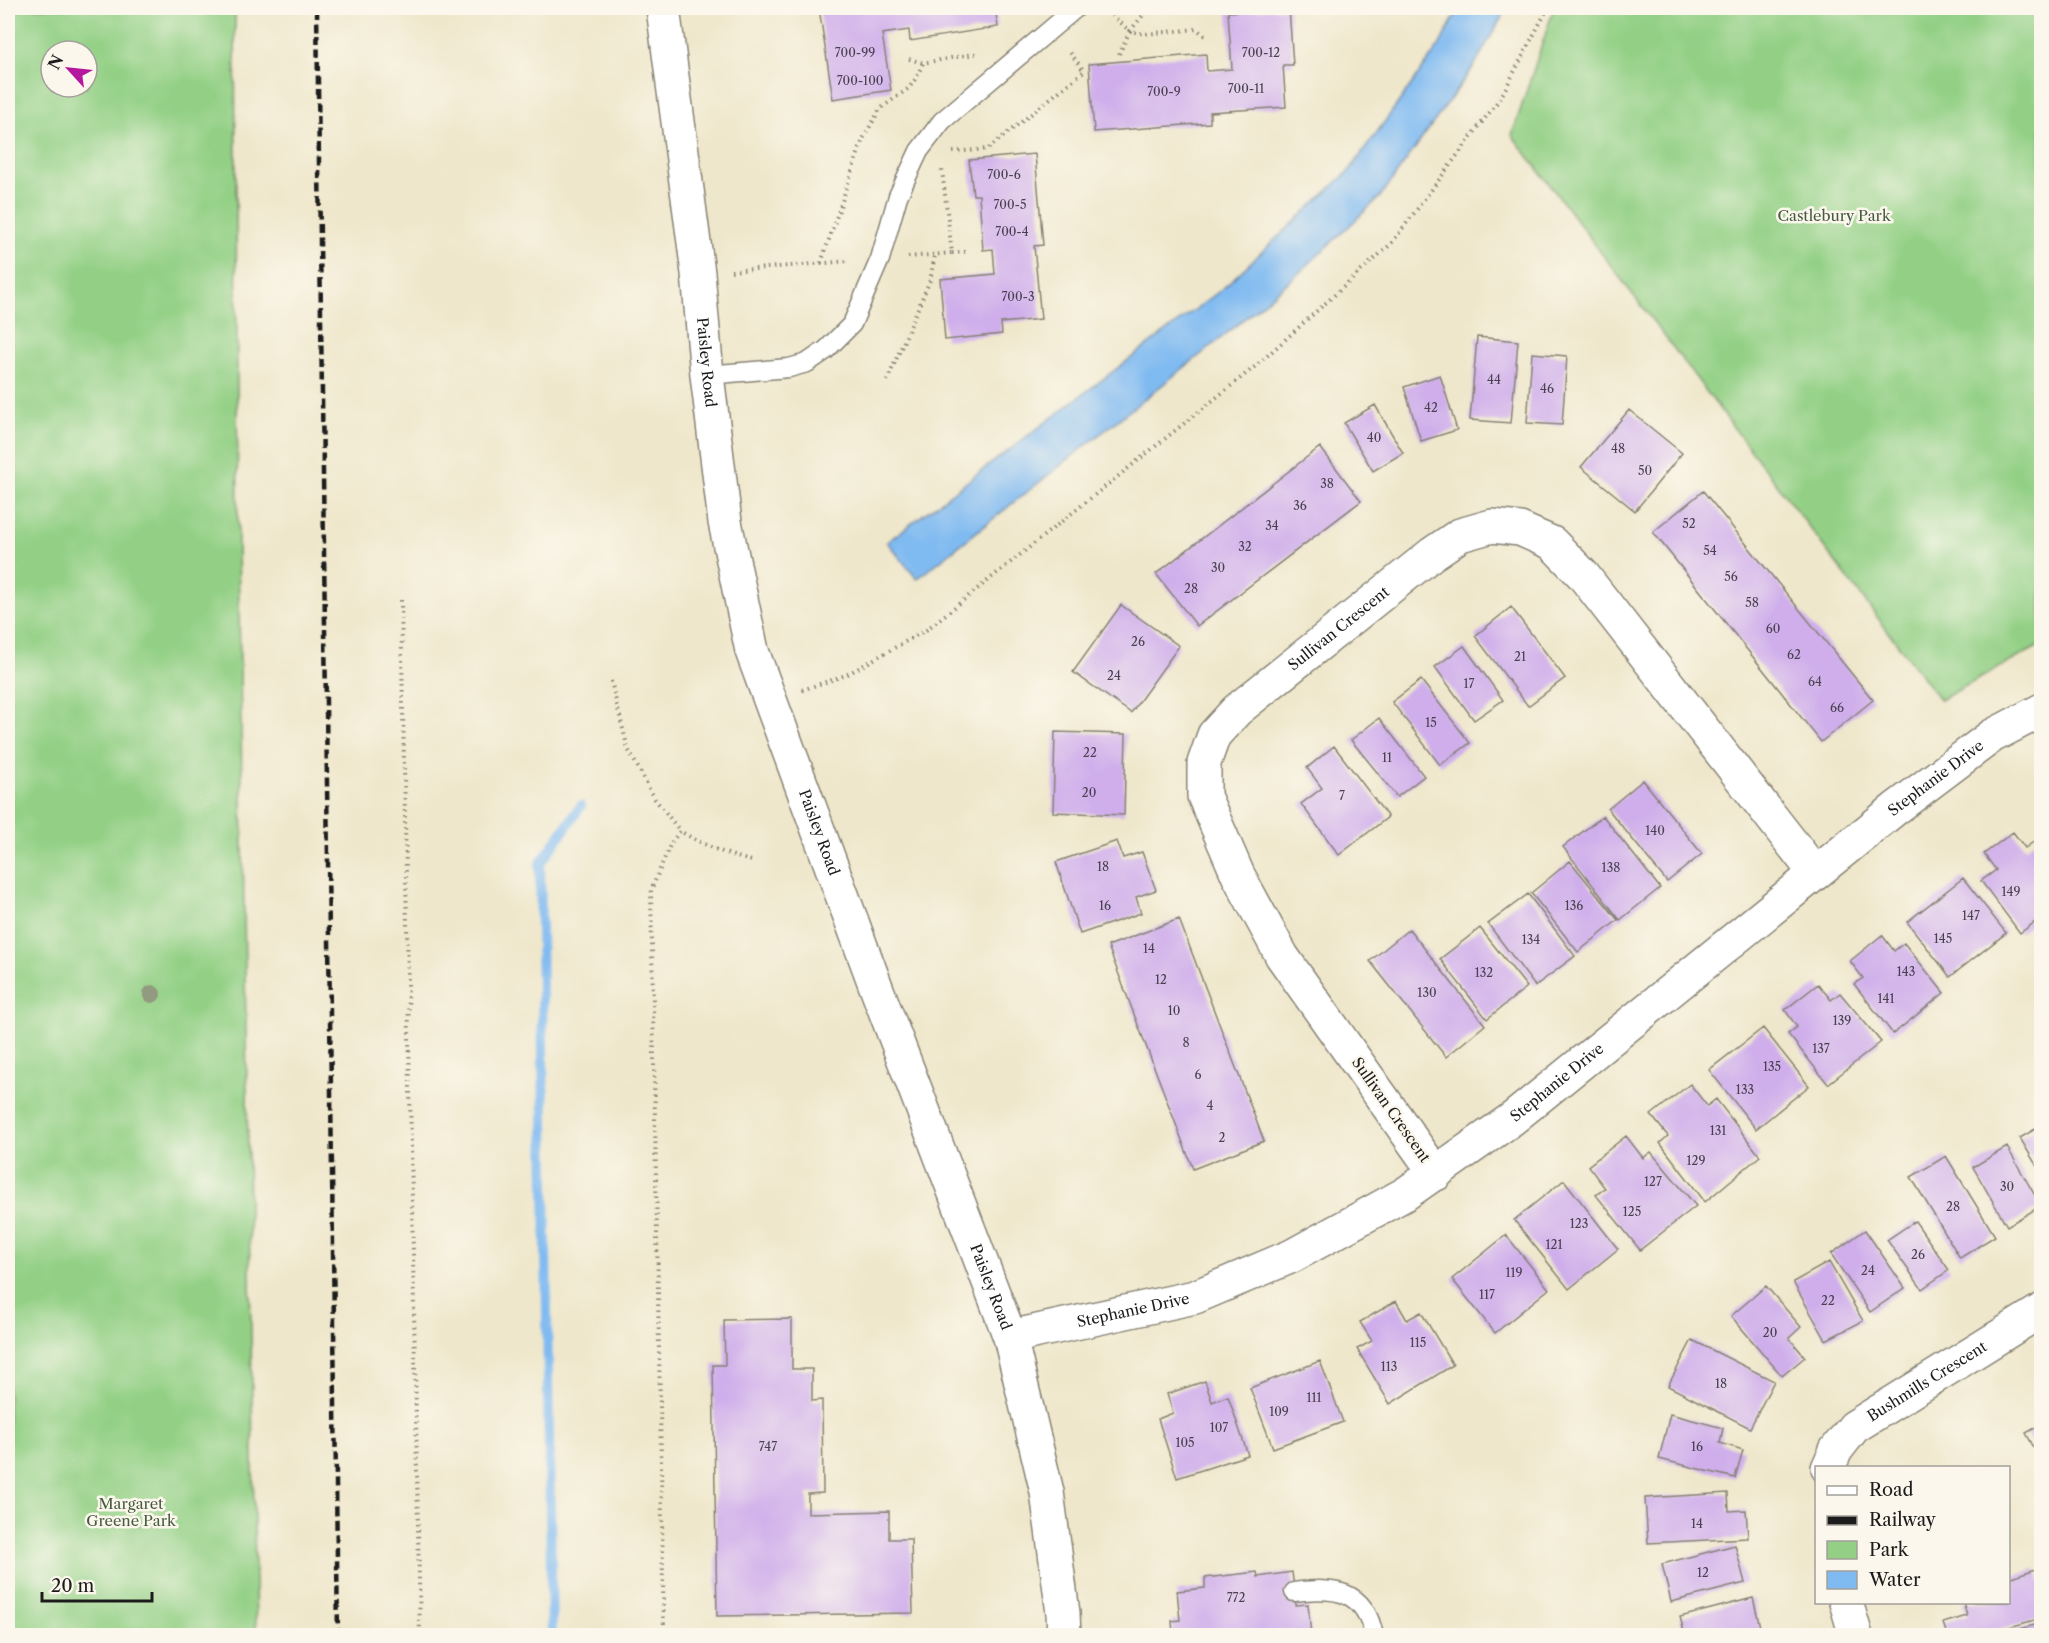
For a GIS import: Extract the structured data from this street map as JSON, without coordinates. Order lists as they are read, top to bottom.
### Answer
{
  "streets": {
    "street": [
      "Paisley Road",
      "Sullivan Crescent",
      "Stephanie Drive",
      "Bushmills Crescent"
    ]
  },
  "crossings": [
    ["Paisley Road", "Stephanie Drive"],
    ["Sullivan Crescent", "Stephanie Drive"]
  ],
  "parks": ["Castlebury Park", "Margaret Greene Park"],
  "house_numbers": [
    "700-99",
    "700-12",
    "700-100",
    "700-11",
    "700-9",
    "700-6",
    "700-5",
    "700-4",
    "700-3",
    "44",
    "46",
    "42",
    "40",
    "48",
    "50",
    "38",
    "36",
    "52",
    "34",
    "32",
    "54",
    "30",
    "56",
    "28",
    "58",
    "60",
    "26",
    "62",
    "21",
    "24",
    "64",
    "17",
    "66",
    "15",
    "22",
    "11",
    "20",
    "7",
    "140",
    "18",
    "138",
    "149",
    "16",
    "136",
    "147",
    "145",
    "134",
    "14",
    "143",
    "132",
    "12",
    "130",
    "141",
    "10",
    "139",
    "8",
    "137",
    "135",
    "6",
    "133",
    "4",
    "131",
    "2",
    "129",
    "127",
    "30",
    "28",
    "125",
    "123",
    "121",
    "26",
    "24",
    "119",
    "117",
    "22",
    "20",
    "115",
    "113",
    "18",
    "111",
    "109",
    "107",
    "105",
    "747",
    "16",
    "14",
    "12",
    "772"
  ],
  "legend": [
    "Road",
    "Railway",
    "Park",
    "Water"
  ],
  "scale_bar": "20 m",
  "north": "top left"
}
